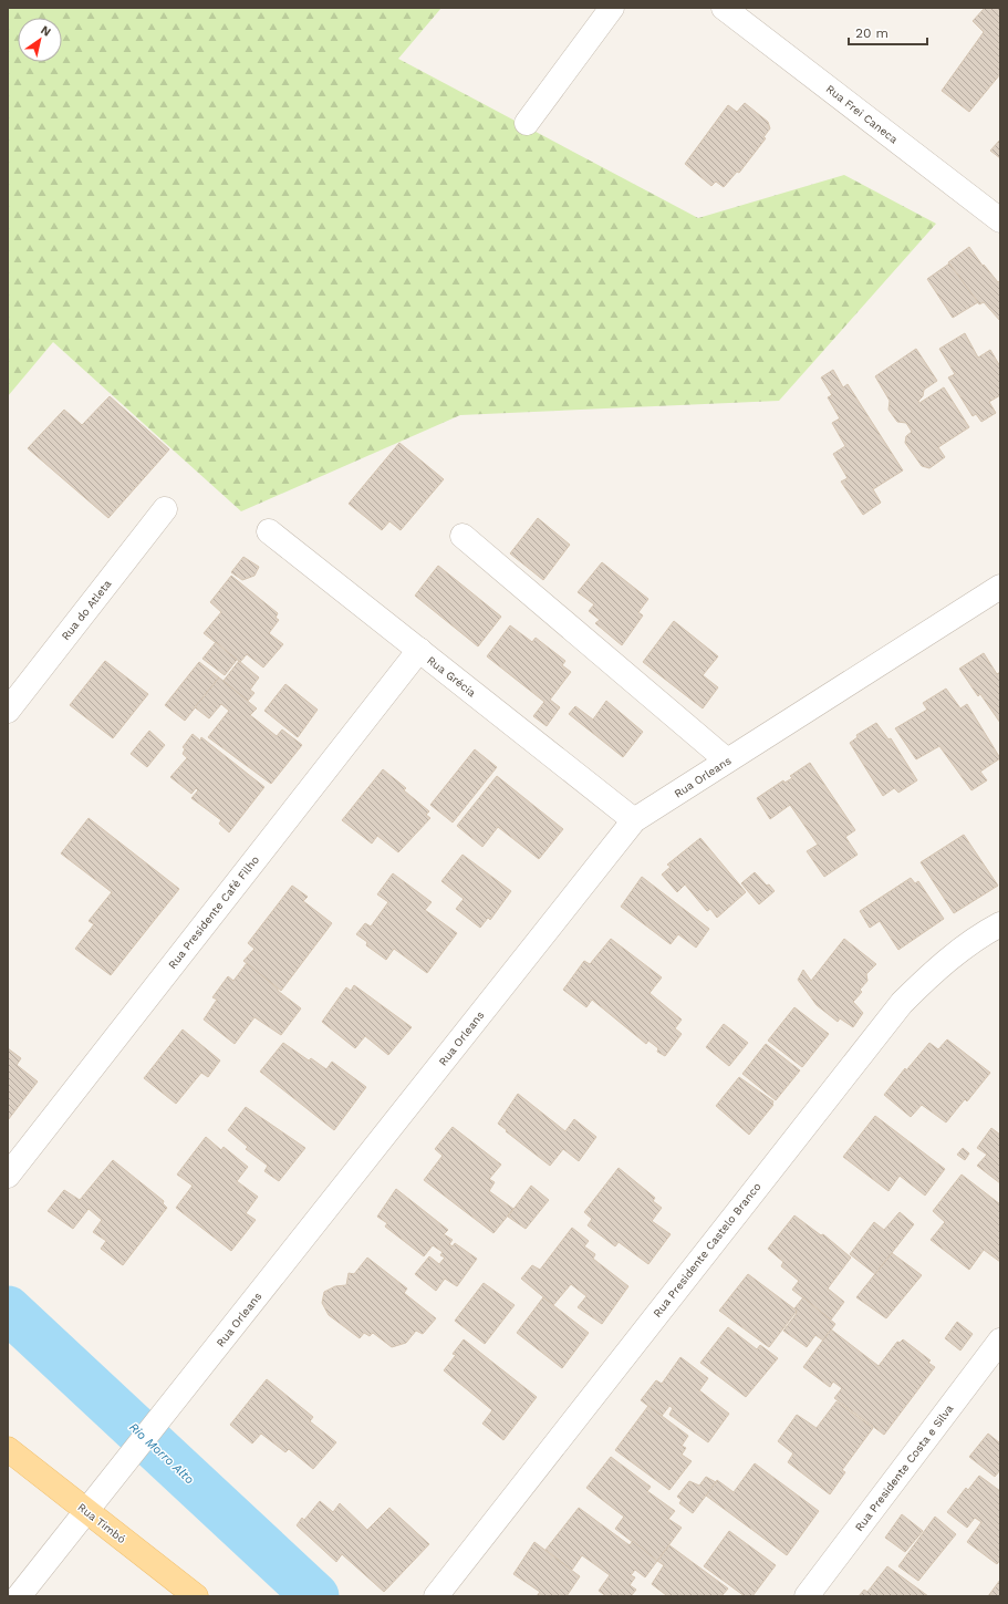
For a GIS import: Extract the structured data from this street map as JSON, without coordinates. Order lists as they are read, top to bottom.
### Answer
{
  "streets": {
    "main road": ["Rua Timbó"],
    "street": [
      "Rua Frei Caneca",
      "Rua do Atleta",
      "Rua Grécia",
      "Rua Orleans",
      "Rua Presidente Café Filho",
      "Rua Presidente Castelo Branco",
      "Rua Presidente Costa e Silva"
    ]
  },
  "crossings": [
    ["Rua Grécia", "Rua Orleans"],
    ["Rua Grécia", "Rua Presidente Café Filho"],
    ["Rua Orleans", "Rua Timbó"]
  ],
  "water": ["Rio Morro Alto"],
  "scale_bar": "20 m",
  "north": "top right"
}
